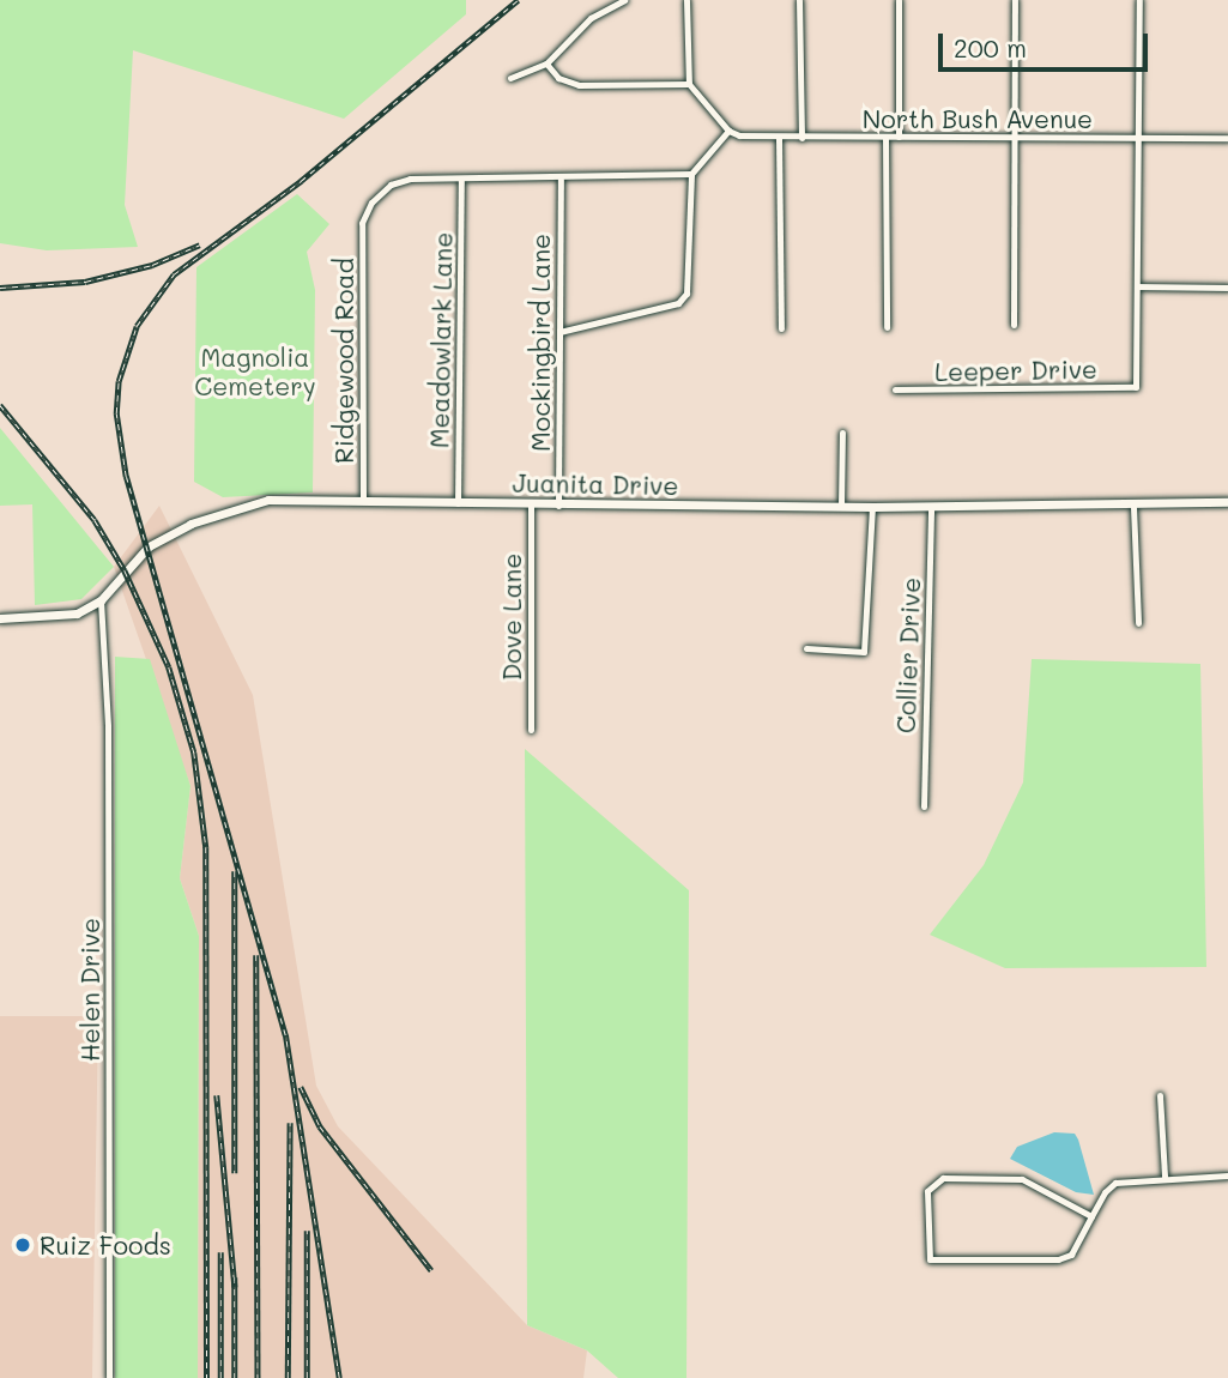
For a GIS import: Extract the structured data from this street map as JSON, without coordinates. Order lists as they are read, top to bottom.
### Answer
{
  "streets": {
    "street": [
      "North Bush Avenue",
      "Meadowlark Lane",
      "Mockingbird Lane",
      "Ridgewood Road",
      "Leeper Drive",
      "Juanita Drive",
      "Dove Lane",
      "Collier Drive",
      "Helen Drive"
    ]
  },
  "crossings": [
    ["Meadowlark Lane", "Ridgewood Road"],
    ["Meadowlark Lane", "Juanita Drive"],
    ["Mockingbird Lane", "Juanita Drive"],
    ["Ridgewood Road", "Juanita Drive"],
    ["Juanita Drive", "Dove Lane"],
    ["Juanita Drive", "Collier Drive"],
    ["Juanita Drive", "Helen Drive"]
  ],
  "parks": ["Magnolia Cemetery"],
  "places": ["Ruiz Foods"],
  "scale_bar": "200 m"
}
